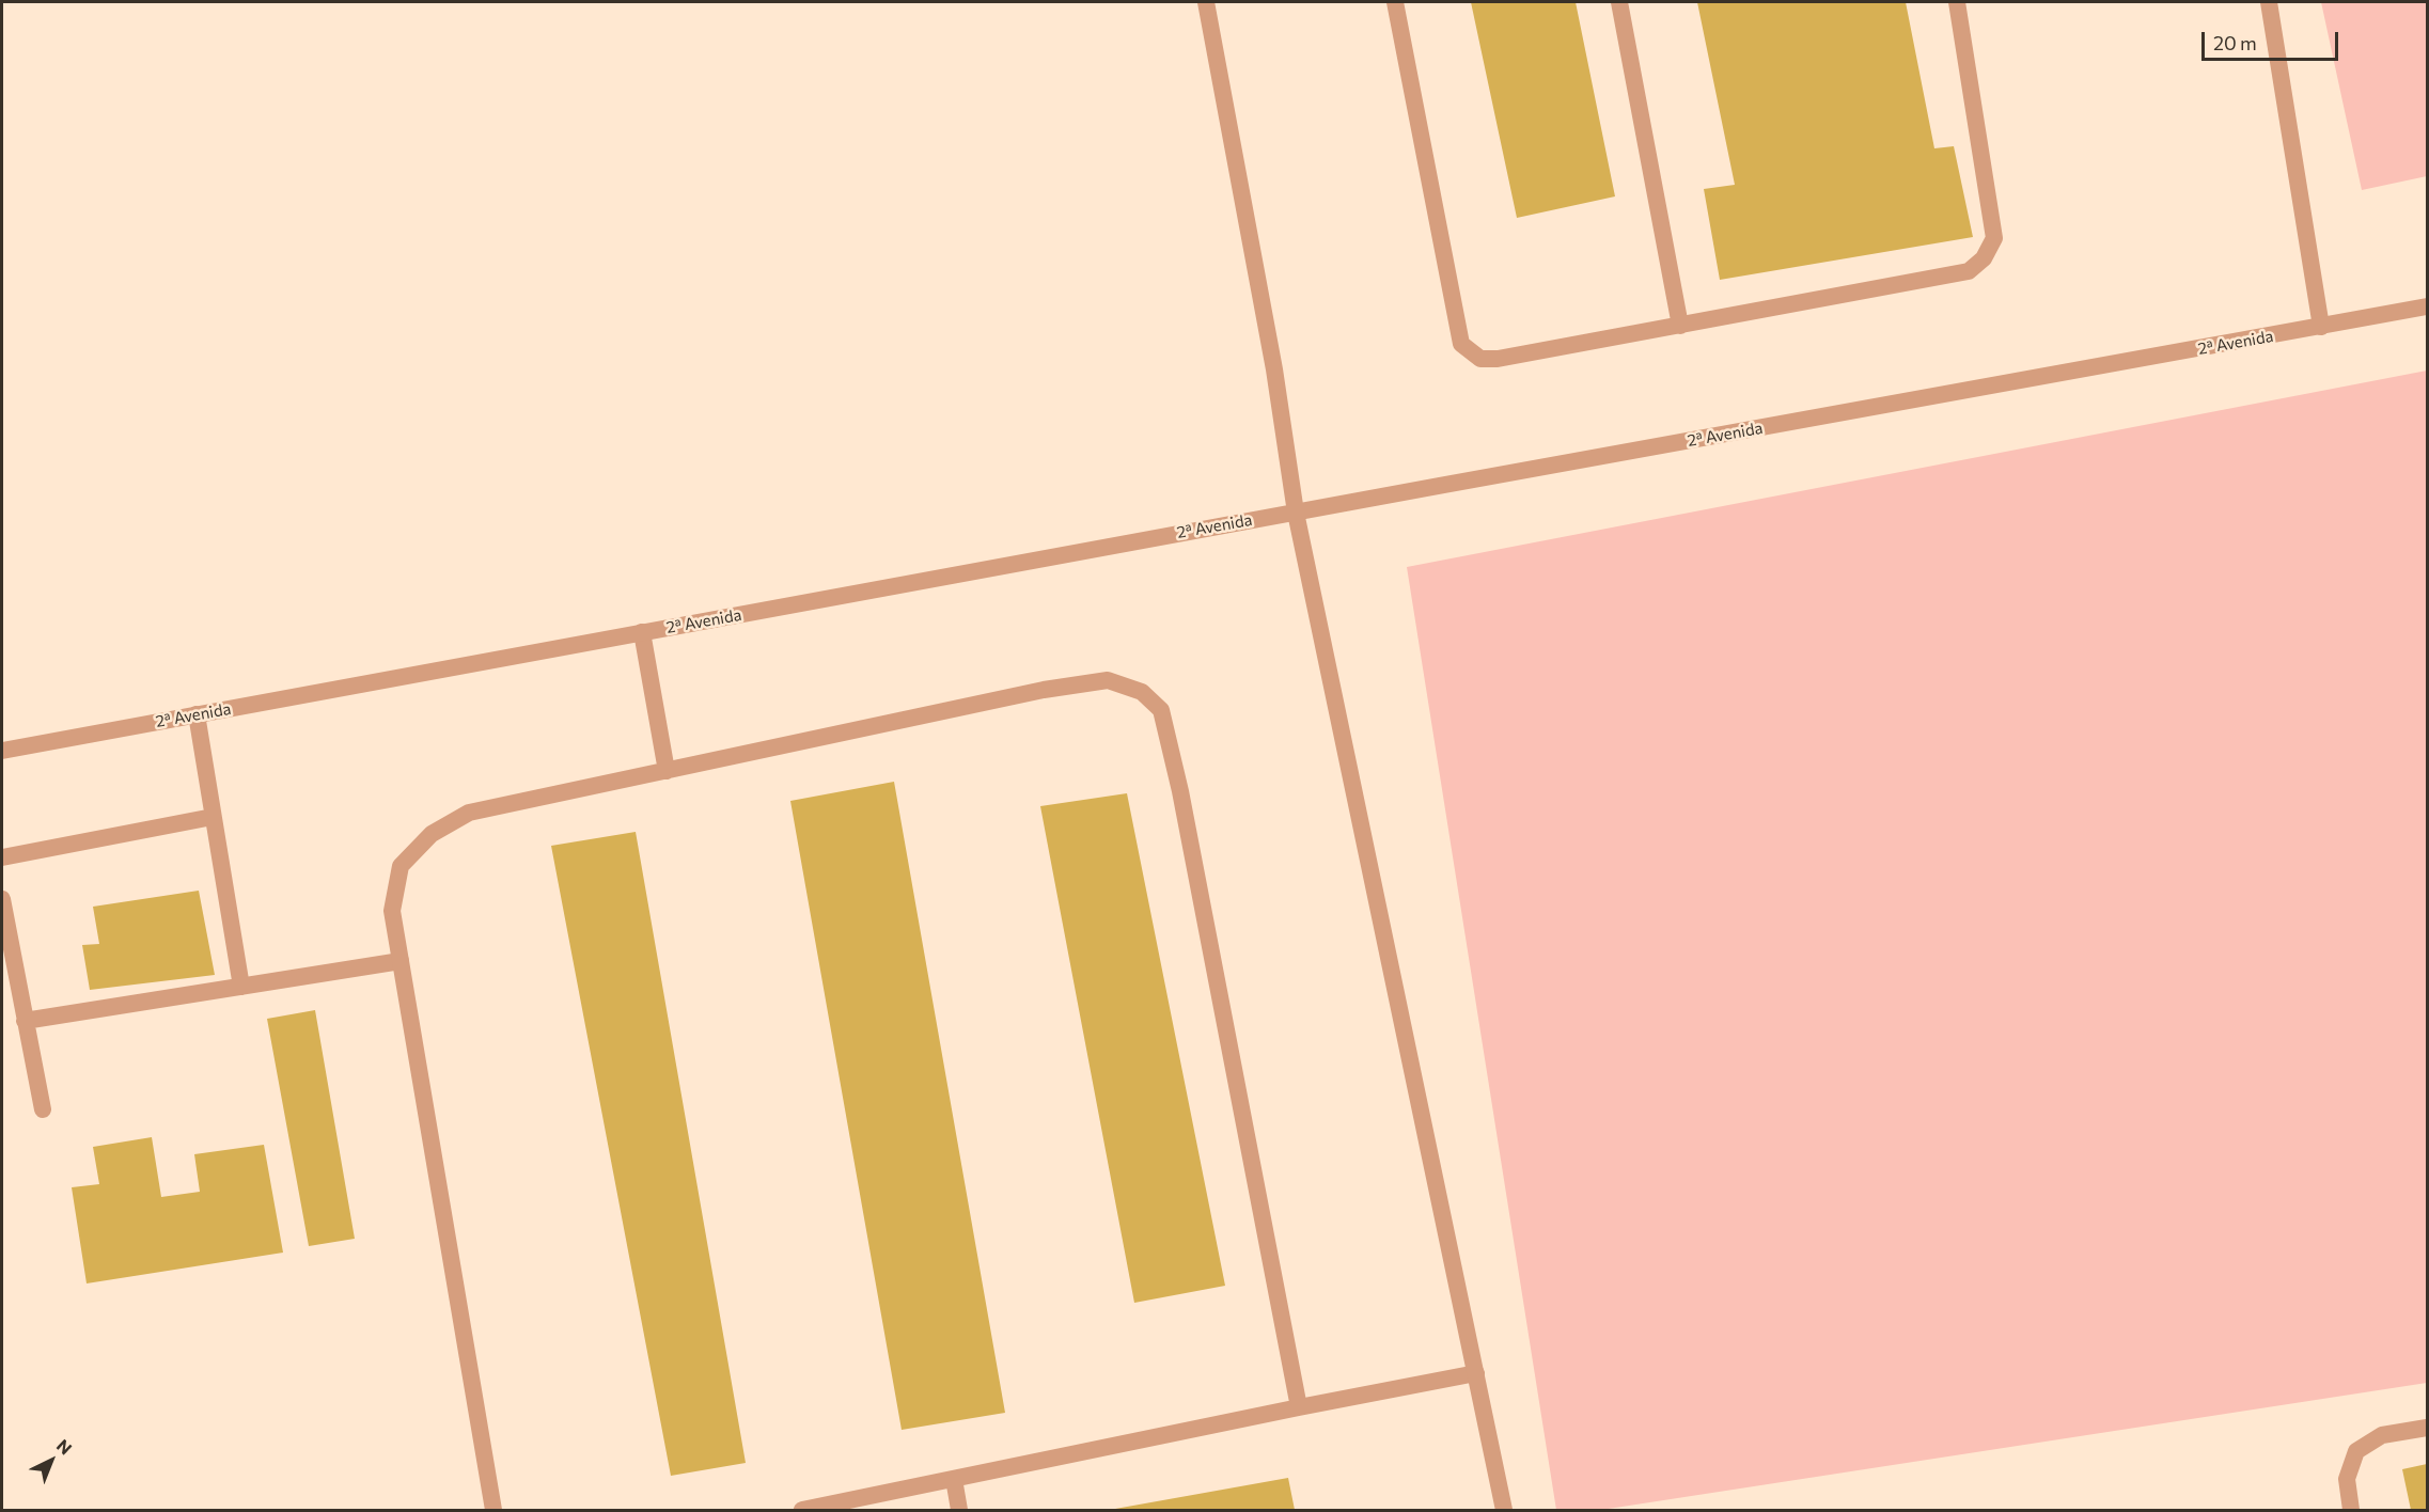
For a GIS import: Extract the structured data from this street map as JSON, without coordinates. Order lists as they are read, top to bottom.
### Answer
{
  "streets": {
    "street": ["2ª Avenida"]
  },
  "scale_bar": "20 m",
  "north": "top right"
}
